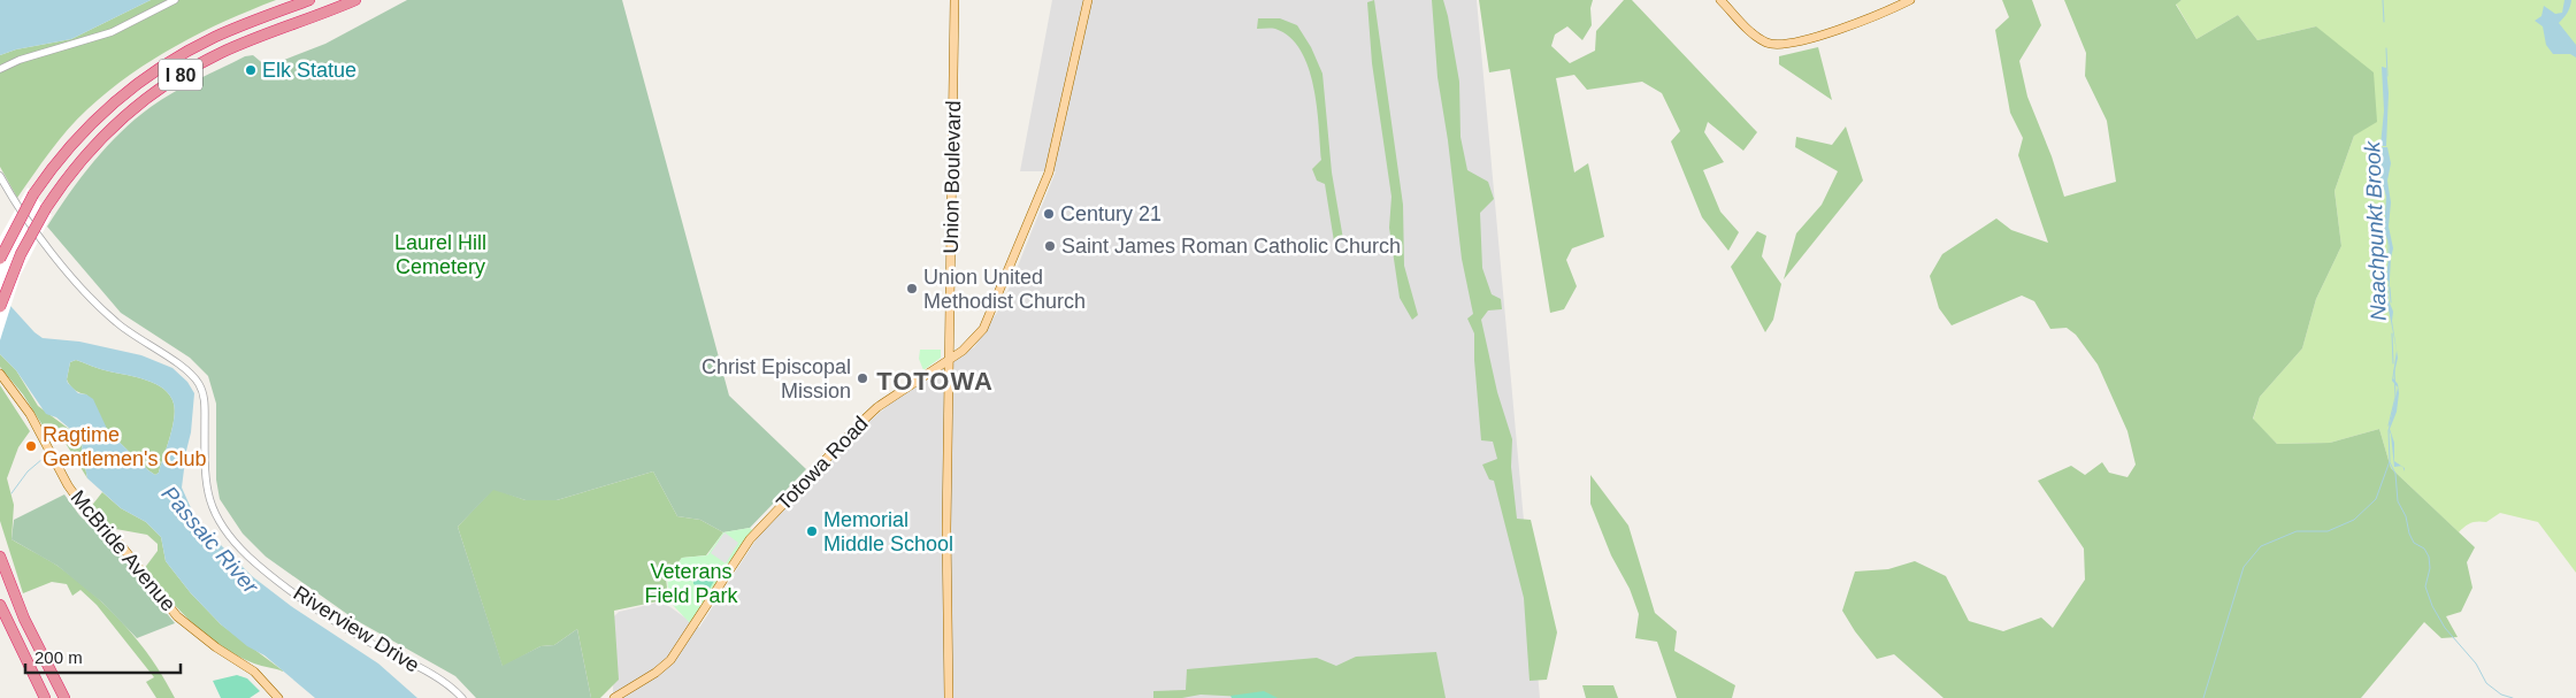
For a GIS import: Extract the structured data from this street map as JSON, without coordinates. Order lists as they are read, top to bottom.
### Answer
{
  "streets": {
    "highway": ["I 80"],
    "main road": ["Union Boulevard", "Totowa Road", "McBride Avenue"],
    "street": ["Riverview Drive"]
  },
  "crossings": [
    ["Union Boulevard", "Totowa Road"]
  ],
  "districts": ["TOTOWA"],
  "water": ["Naachpunkt Brook", "Passaic River"],
  "parks": ["Laurel Hill Cemetery", "Veterans Field Park"],
  "places": [
    "Elk Statue",
    "Century 21",
    "Saint James Roman Catholic Church",
    "Union United Methodist Church",
    "Christ Episcopal Mission",
    "Ragtime Gentlemen's Club",
    "Memorial Middle School"
  ],
  "scale_bar": "200 m"
}
